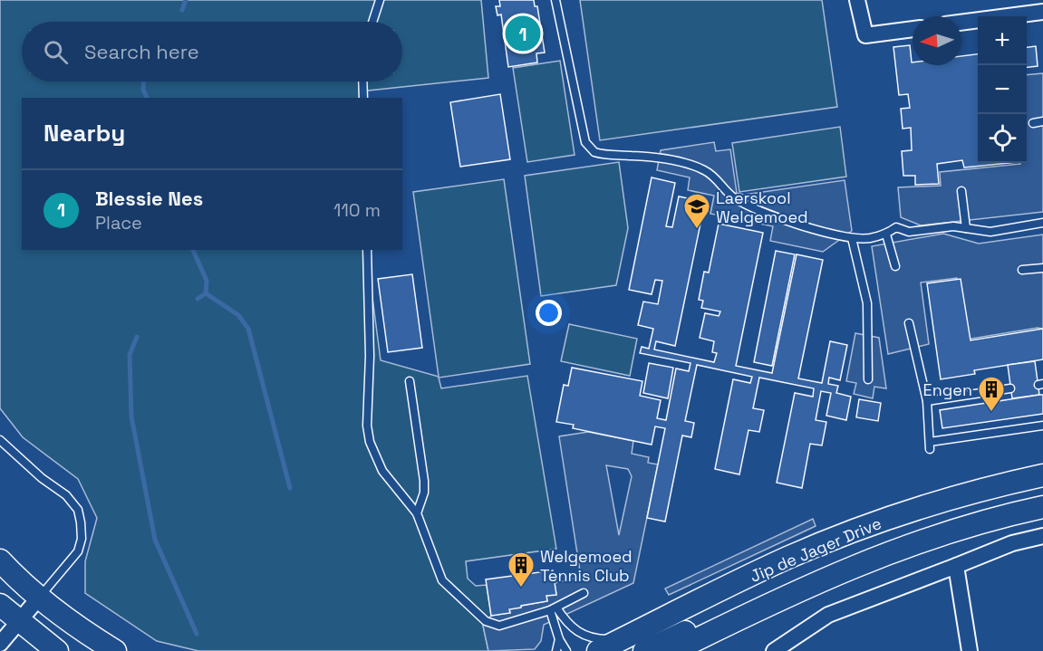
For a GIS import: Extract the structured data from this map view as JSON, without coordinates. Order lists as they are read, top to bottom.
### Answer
{
  "streets": {
    "main road": ["Jip de Jager Drive"]
  },
  "places": {
    "school or university": ["Laerskool Welgemoed"],
    "building": ["Engen", "Welgemoed Tennis Club"]
  },
  "north": "left",
  "page": {
    "pins": "1",
    "map_buttons": ["+", "−"],
    "search": "Search here",
    "heading": "Nearby",
    "list": [
      {
        "mark": "1",
        "name": "Blessie Nes",
        "note": "Place",
        "value": "110 m"
      }
    ]
  }
}
